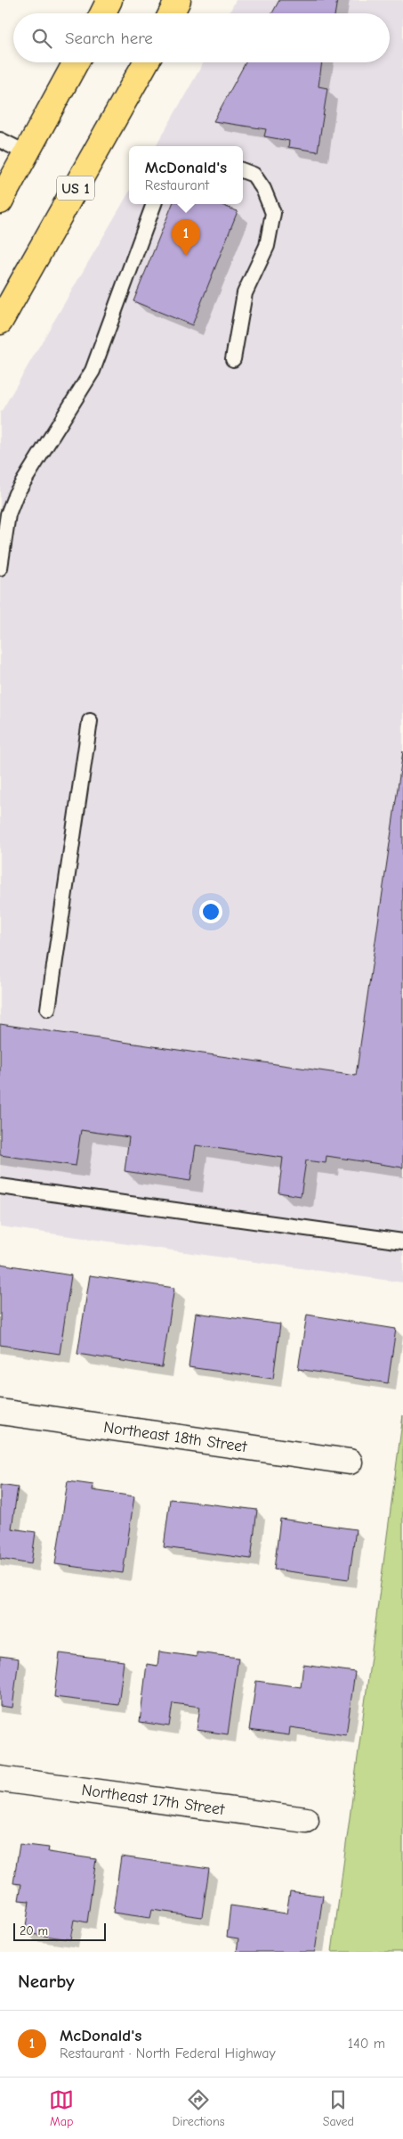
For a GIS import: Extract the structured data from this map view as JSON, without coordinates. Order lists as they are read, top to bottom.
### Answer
{
  "streets": {
    "main road": ["US 1"],
    "street": ["Northeast 18th Street", "Northeast 17th Street"]
  },
  "scale_bar": "20 m",
  "page": {
    "search": "Search here",
    "popup": ["McDonald's", "Restaurant"],
    "pins": "1",
    "scale": "20 m",
    "heading": "Nearby",
    "list": [
      {
        "mark": "1",
        "name": "McDonald's",
        "note": "Restaurant · North Federal Highway",
        "value": "140 m"
      }
    ],
    "nav": ["Map", "Directions", "Saved"]
  }
}
